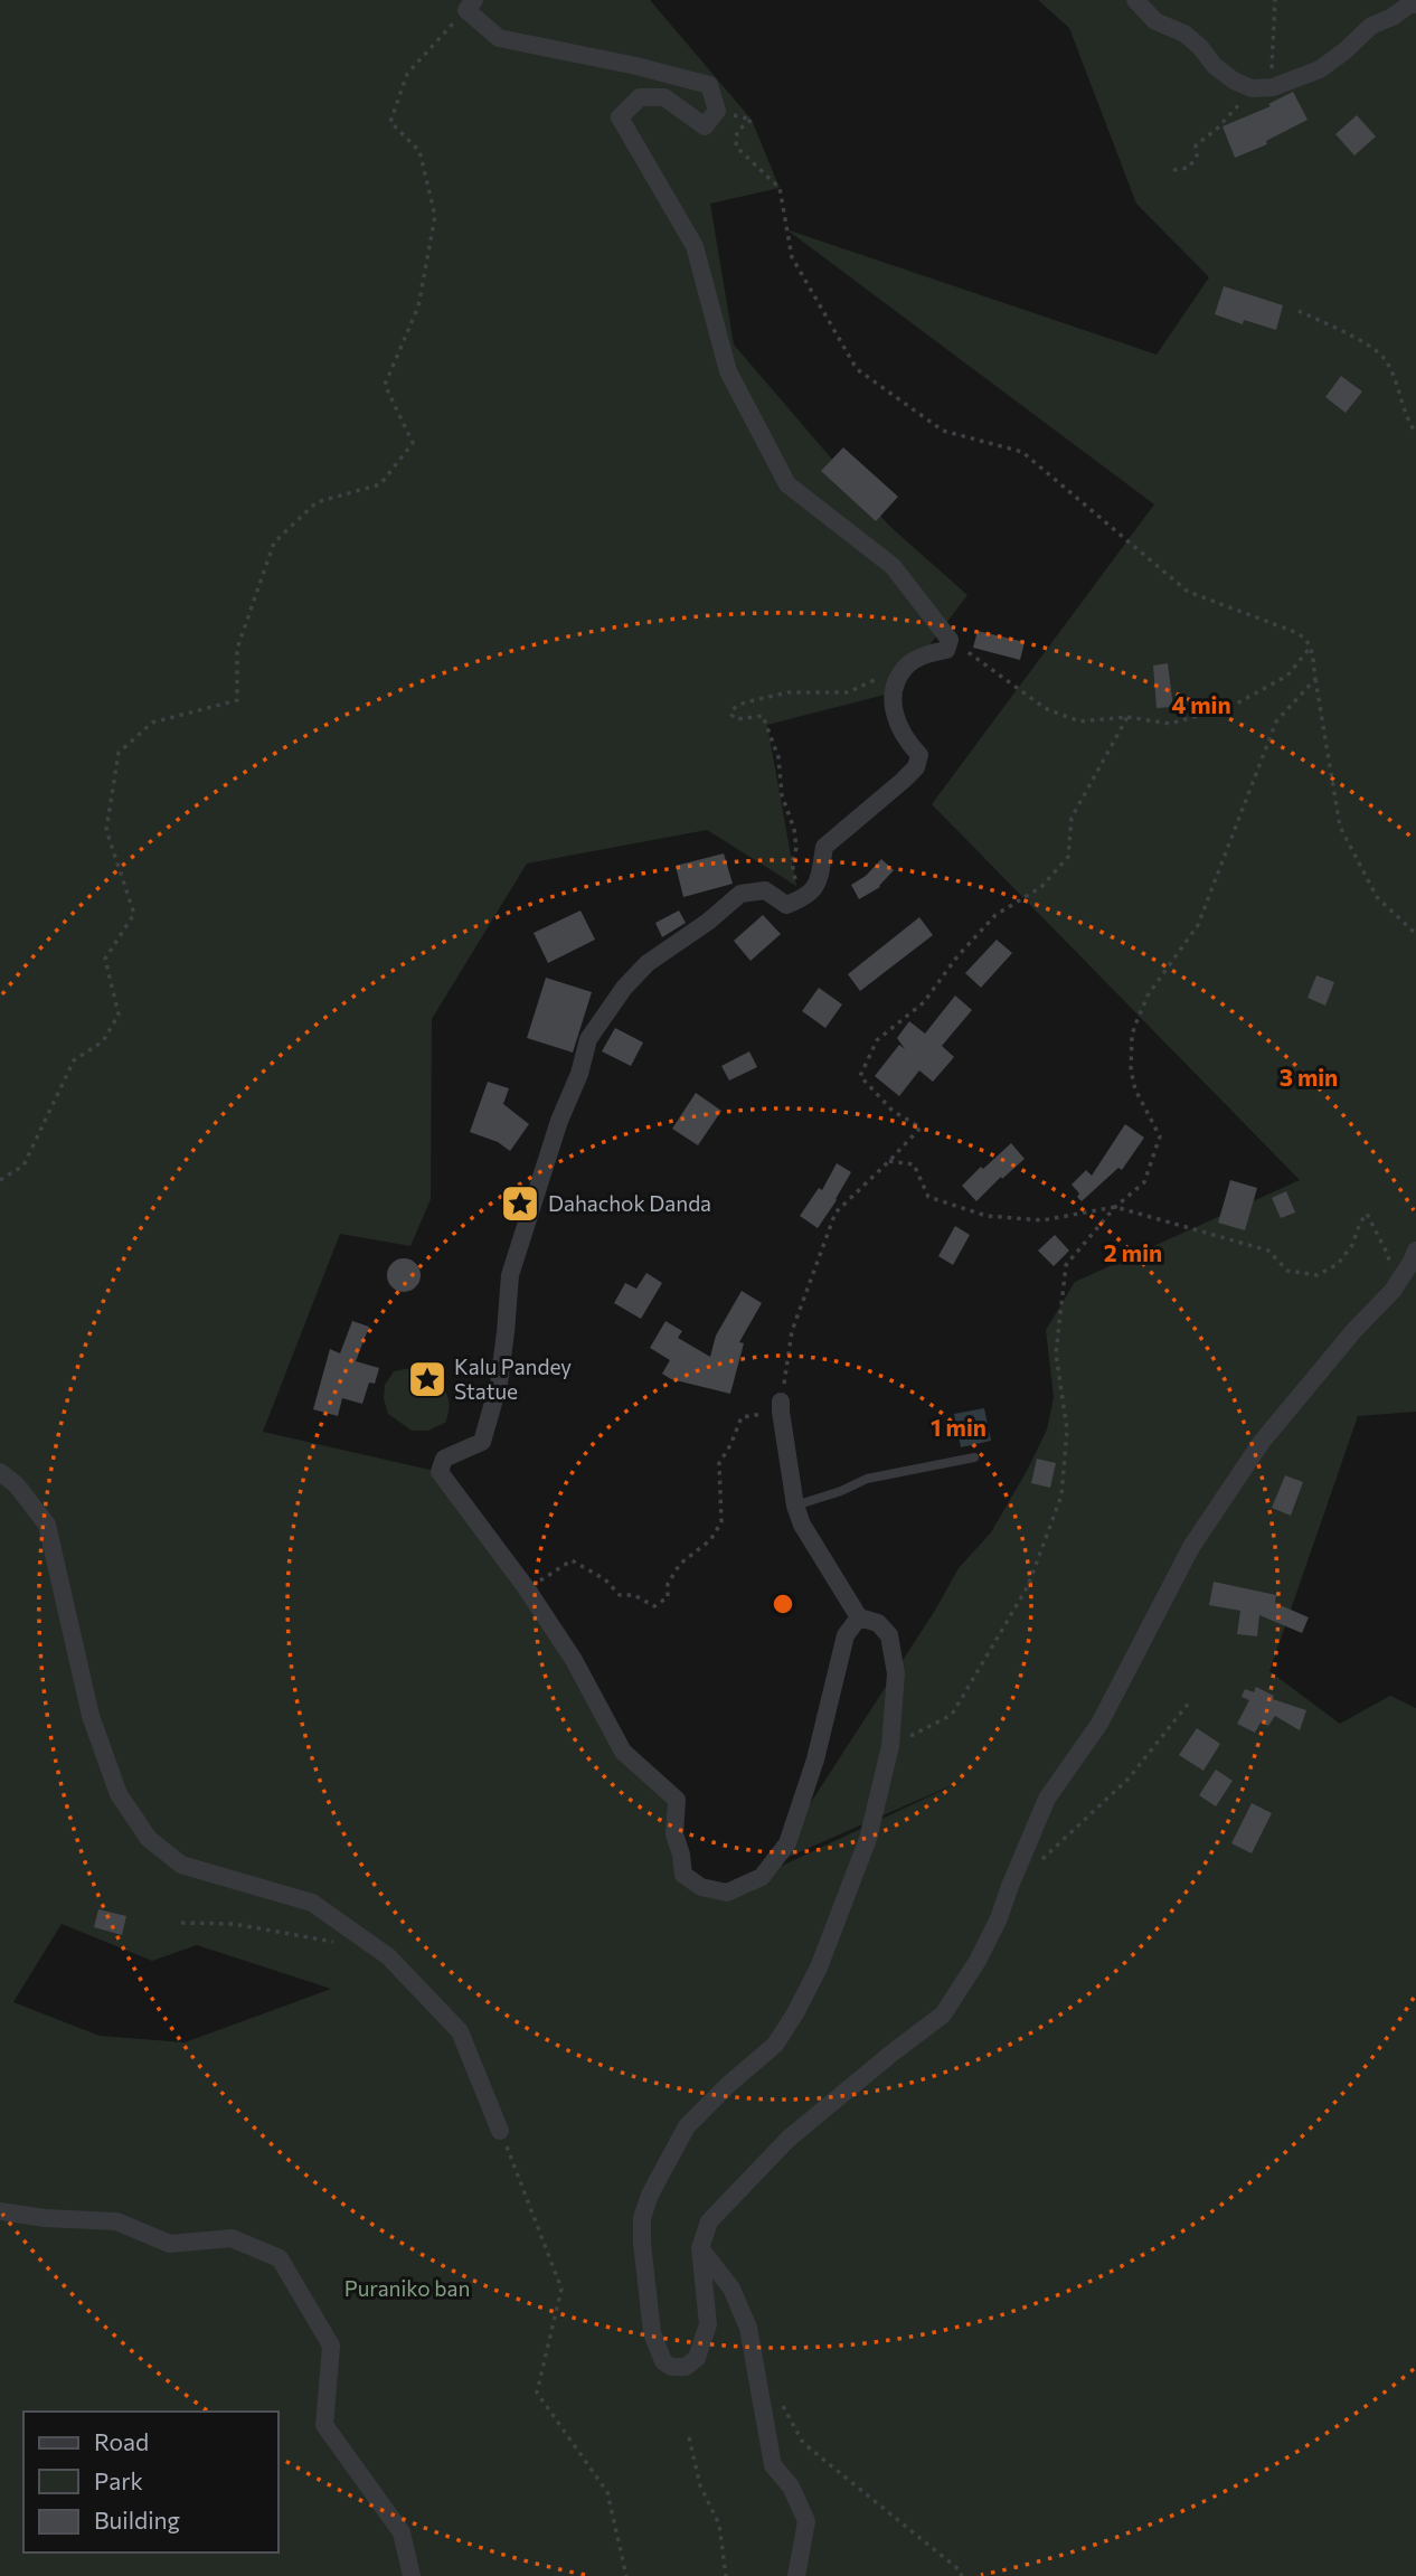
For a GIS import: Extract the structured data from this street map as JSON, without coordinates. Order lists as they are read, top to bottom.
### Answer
{
  "parks": ["Puraniko ban"],
  "places": {
    "place": ["Dahachok Danda", "Kalu Pandey Statue"]
  },
  "legend": ["Road", "Park", "Building"],
  "rings": [
    "4 min",
    "3 min",
    "2 min",
    "1 min"
  ]
}
